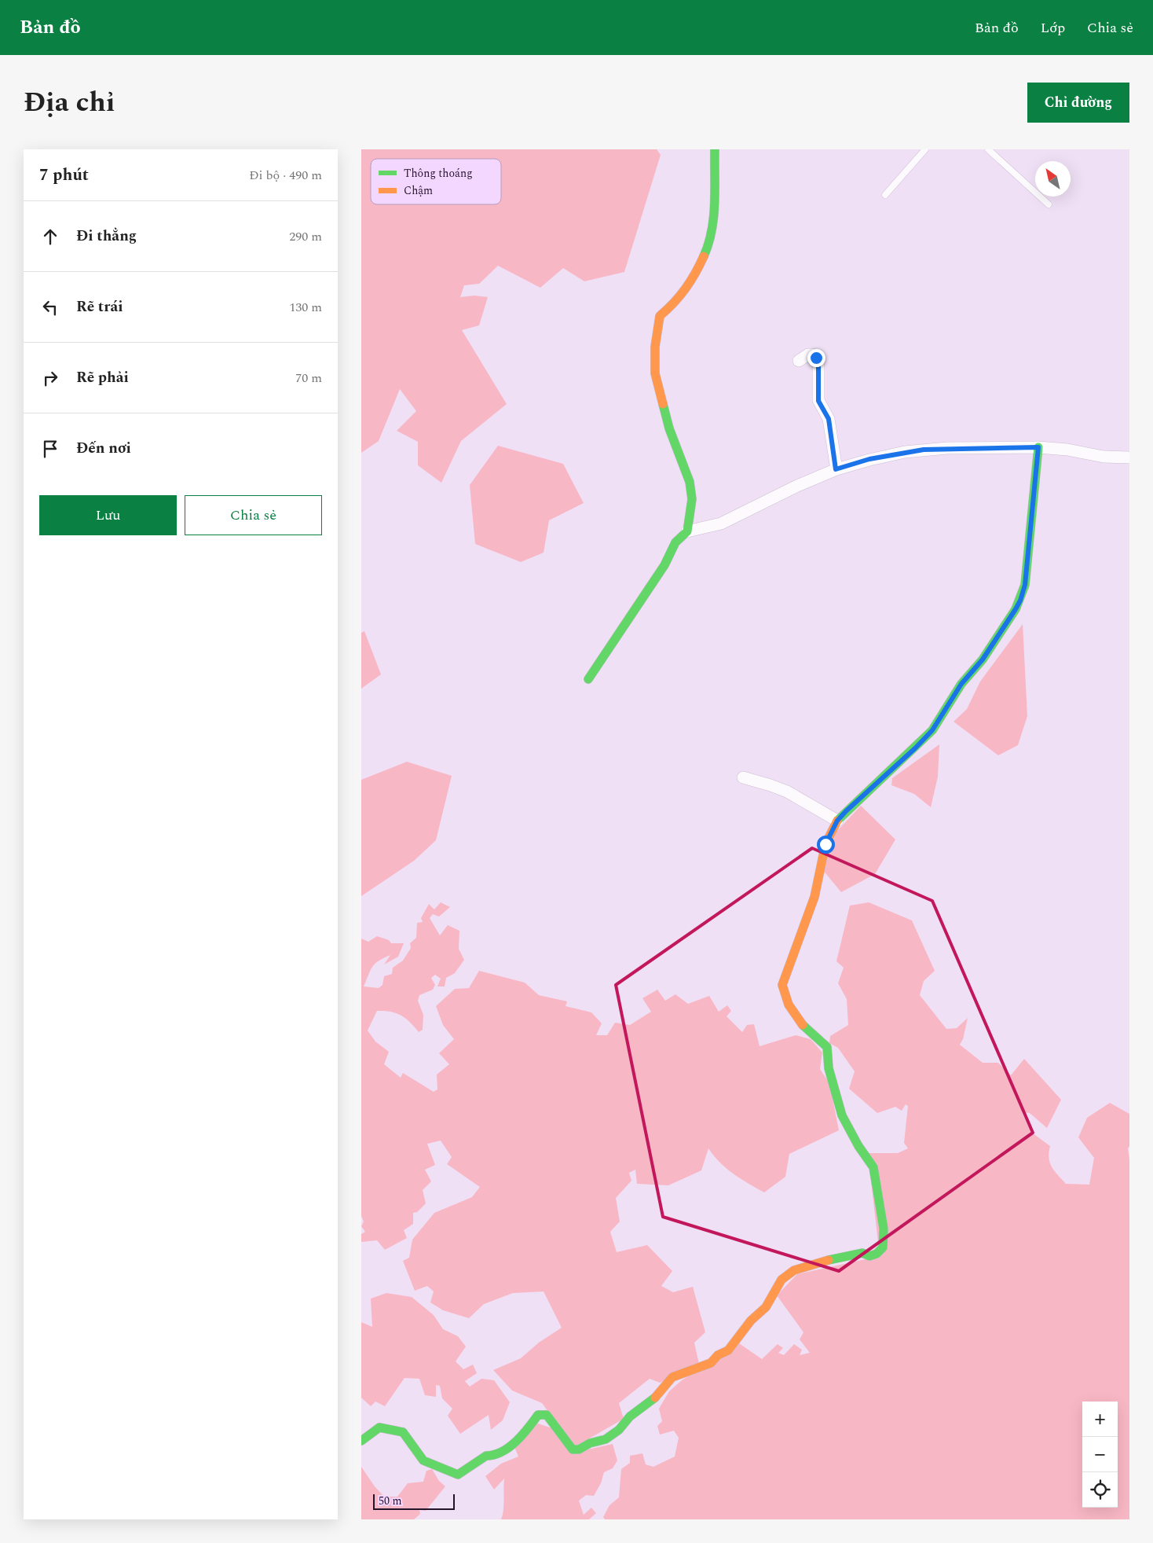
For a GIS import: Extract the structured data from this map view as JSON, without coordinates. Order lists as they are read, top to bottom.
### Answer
{
  "legend": ["Thông thoáng", "Chậm"],
  "scale_bar": "50 m",
  "north": "top left",
  "page": {
    "header": "Bản đồ",
    "nav": ["Bản đồ", "Lớp", "Chia sẻ"],
    "title": "Địa chỉ",
    "buttons": [
      "Chỉ đường",
      ["Lưu", "Chia sẻ"]
    ],
    "heading": ["7 phút", "Đi bộ · 490 m"],
    "list": [
      ["Đi thẳng", "290 m"],
      ["Rẽ trái", "130 m"],
      ["Rẽ phải", "70 m"],
      "Đến nơi"
    ],
    "map_buttons": ["+", "−"],
    "scale": "50 m"
  }
}
